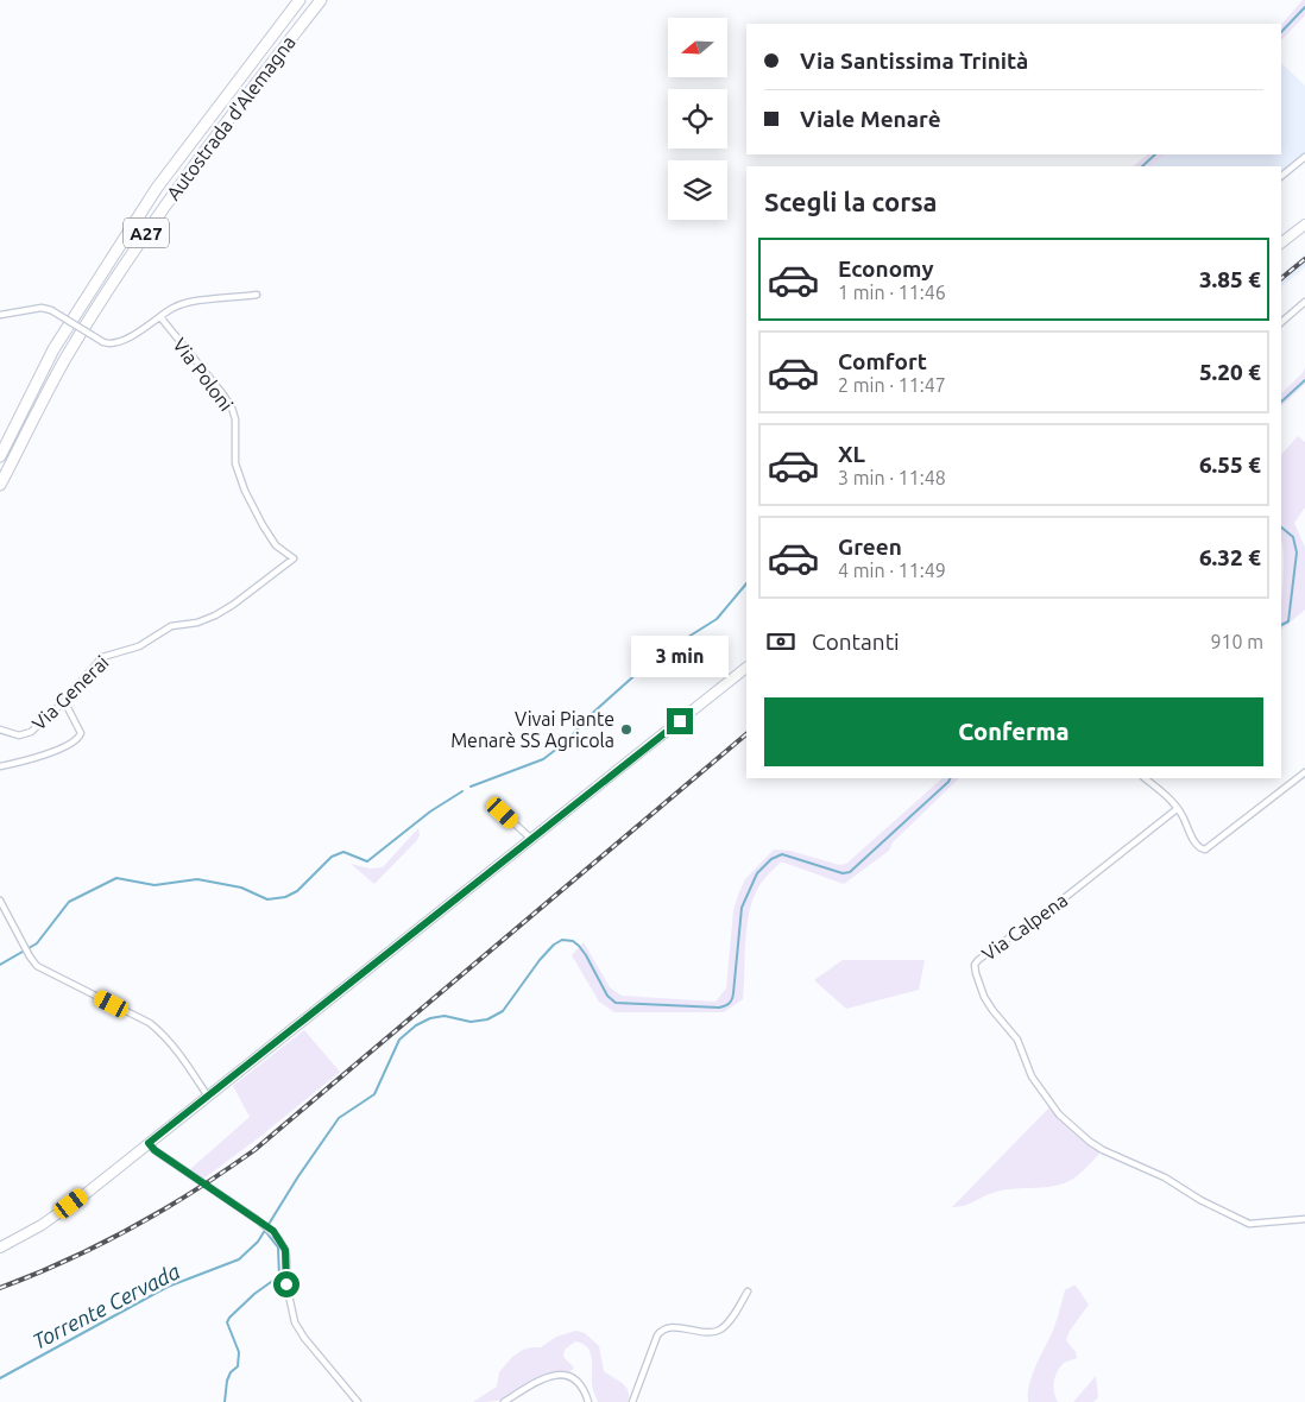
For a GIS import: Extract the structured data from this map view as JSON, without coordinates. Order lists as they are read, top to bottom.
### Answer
{
  "streets": {
    "highway": ["Autostrada d'Alemagna", "A27"],
    "street": ["Via Poloni", "Via Generai", "Via Calpena"]
  },
  "crossings": [
    ["Via Poloni", "Via Generai"]
  ],
  "water": ["Torrente Cervada"],
  "places": ["Vivai Piante Menarè SS Agricola"],
  "north": "left",
  "page": {
    "banner": ["Via Santissima Trinità", "Viale Menarè"],
    "heading": "Scegli la corsa",
    "list": [
      {
        "name": "Economy",
        "note": "1 min · 11:46",
        "value": "3.85 €"
      },
      {
        "name": "Comfort",
        "note": "2 min · 11:47",
        "value": "5.20 €"
      },
      {
        "name": "XL",
        "note": "3 min · 11:48",
        "value": "6.55 €"
      },
      {
        "name": "Green",
        "note": "4 min · 11:49",
        "value": "6.32 €"
      }
    ],
    "pay": ["Contanti", "910 m"],
    "bubble": "3 min",
    "buttons": "Conferma"
  }
}
